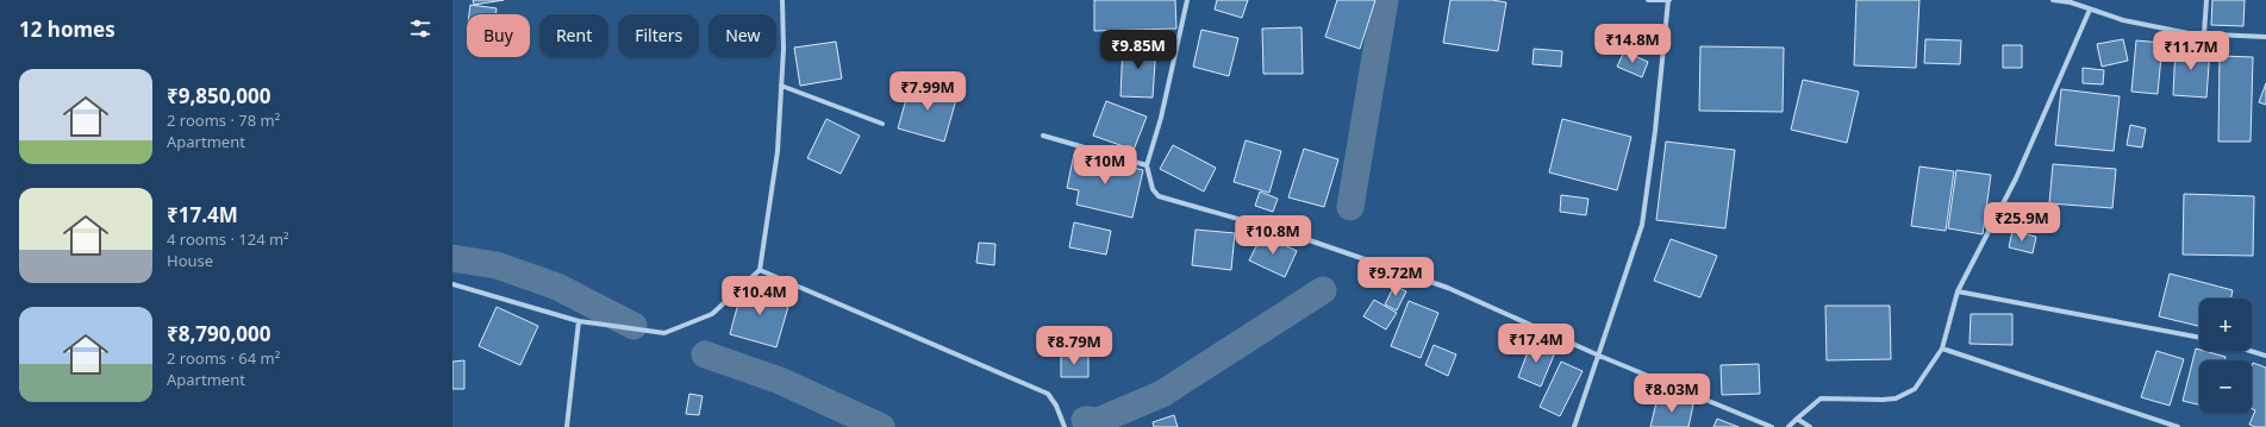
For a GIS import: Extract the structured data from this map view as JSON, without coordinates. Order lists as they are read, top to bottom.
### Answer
{
  "page": {
    "heading": "12 homes",
    "chip": [
      "Buy",
      "Rent",
      "Filters",
      "New"
    ],
    "price": [
      "₹14.8M",
      "₹9.85M",
      "₹11.7M",
      "₹7.99M",
      "₹10M",
      "₹25.9M",
      "₹10.8M",
      "₹9.72M",
      "₹10.4M",
      "₹17.4M",
      "₹8.79M",
      "₹8.03M"
    ],
    "list": [
      {
        "name": "₹9,850,000",
        "note": "2 rooms · 78 m² · Apartment"
      },
      {
        "name": "₹17.4M",
        "note": "4 rooms · 124 m² · House"
      },
      {
        "name": "₹8,790,000",
        "note": "2 rooms · 64 m² · Apartment"
      }
    ],
    "map_buttons": ["+", "−"]
  }
}
